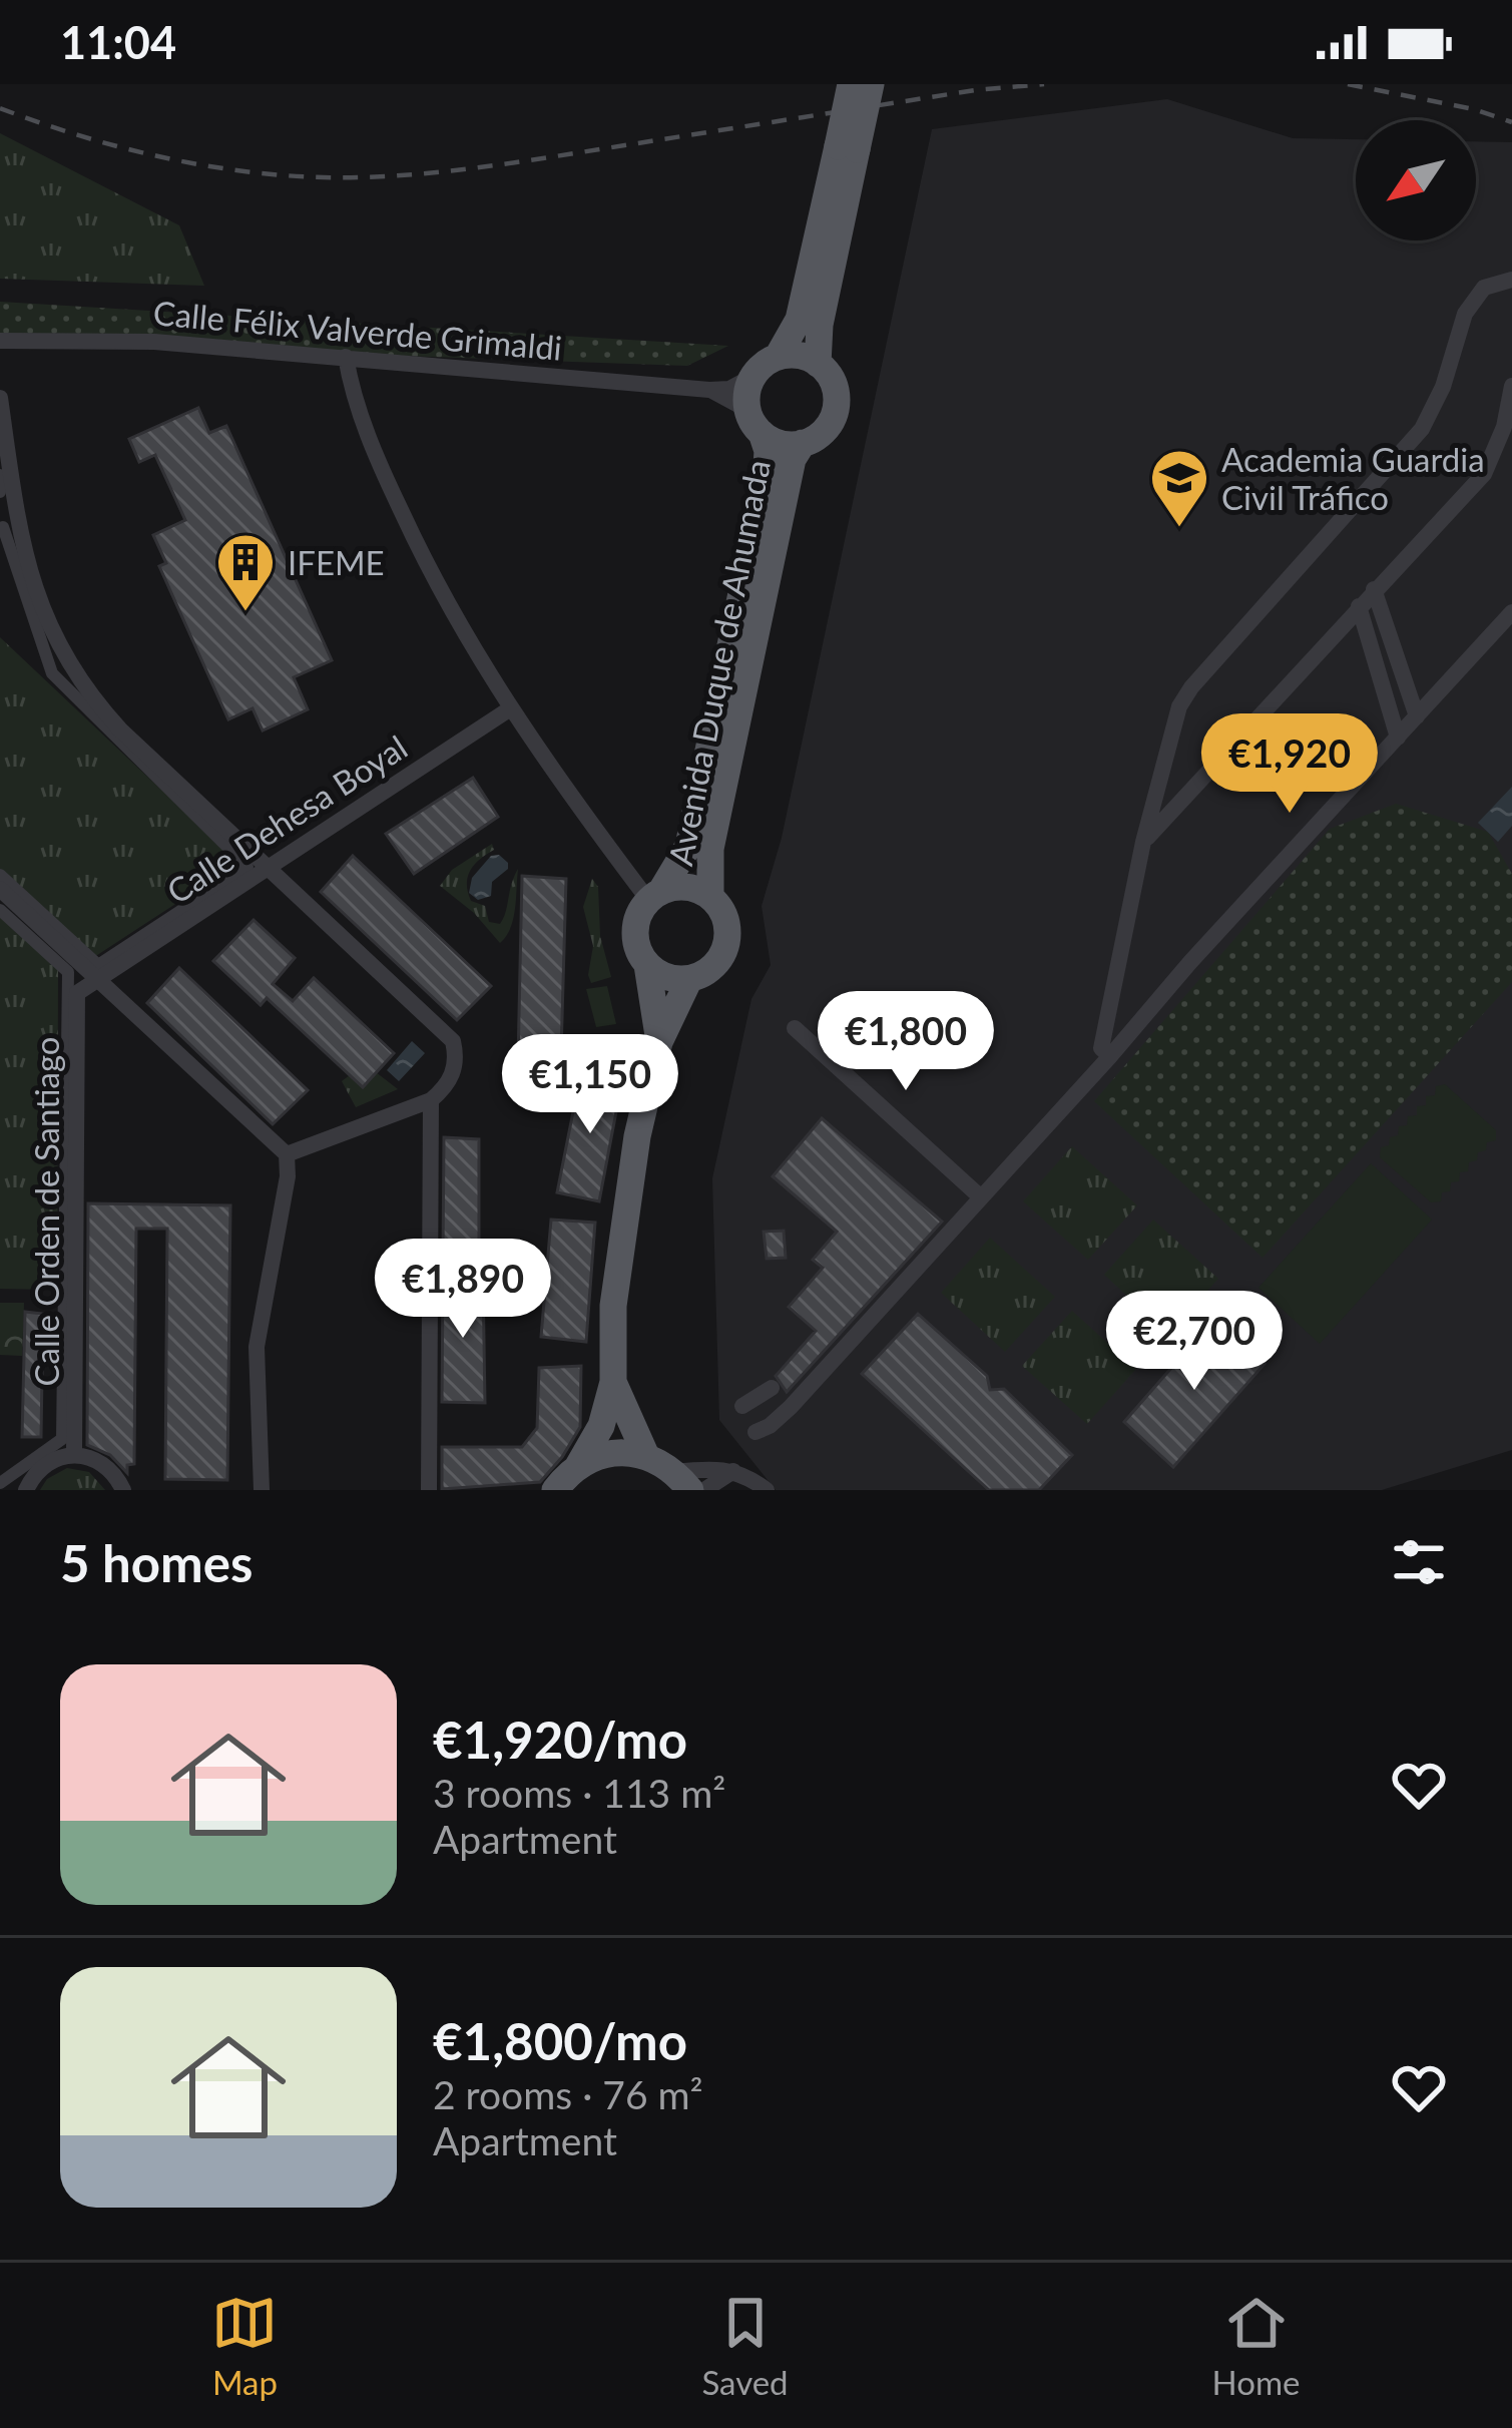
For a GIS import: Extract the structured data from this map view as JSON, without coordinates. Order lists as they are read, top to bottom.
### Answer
{
  "streets": {
    "main road": ["Avenida Duque de Ahumada"],
    "street": ["Calle Félix Valverde Grimaldi", "Calle Dehesa Boyal", "Calle Orden de Santiago"]
  },
  "crossings": [
    ["Calle Félix Valverde Grimaldi", "Avenida Duque de Ahumada"],
    ["Calle Dehesa Boyal", "Calle Orden de Santiago"]
  ],
  "places": {
    "school or university": ["Academia Guardia Civil Tráfico"],
    "building": ["IFEME"]
  },
  "north": "bottom left",
  "page": {
    "status": "11:04",
    "price": [
      "€1,920",
      "€1,800",
      "€1,150",
      "€1,890",
      "€2,700"
    ],
    "heading": "5 homes",
    "list": [
      {
        "name": "€1,920/mo",
        "note": "3 rooms · 113 m² · Apartment"
      },
      {
        "name": "€1,800/mo",
        "note": "2 rooms · 76 m² · Apartment"
      }
    ],
    "tabs": ["Map", "Saved", "Home"]
  }
}
